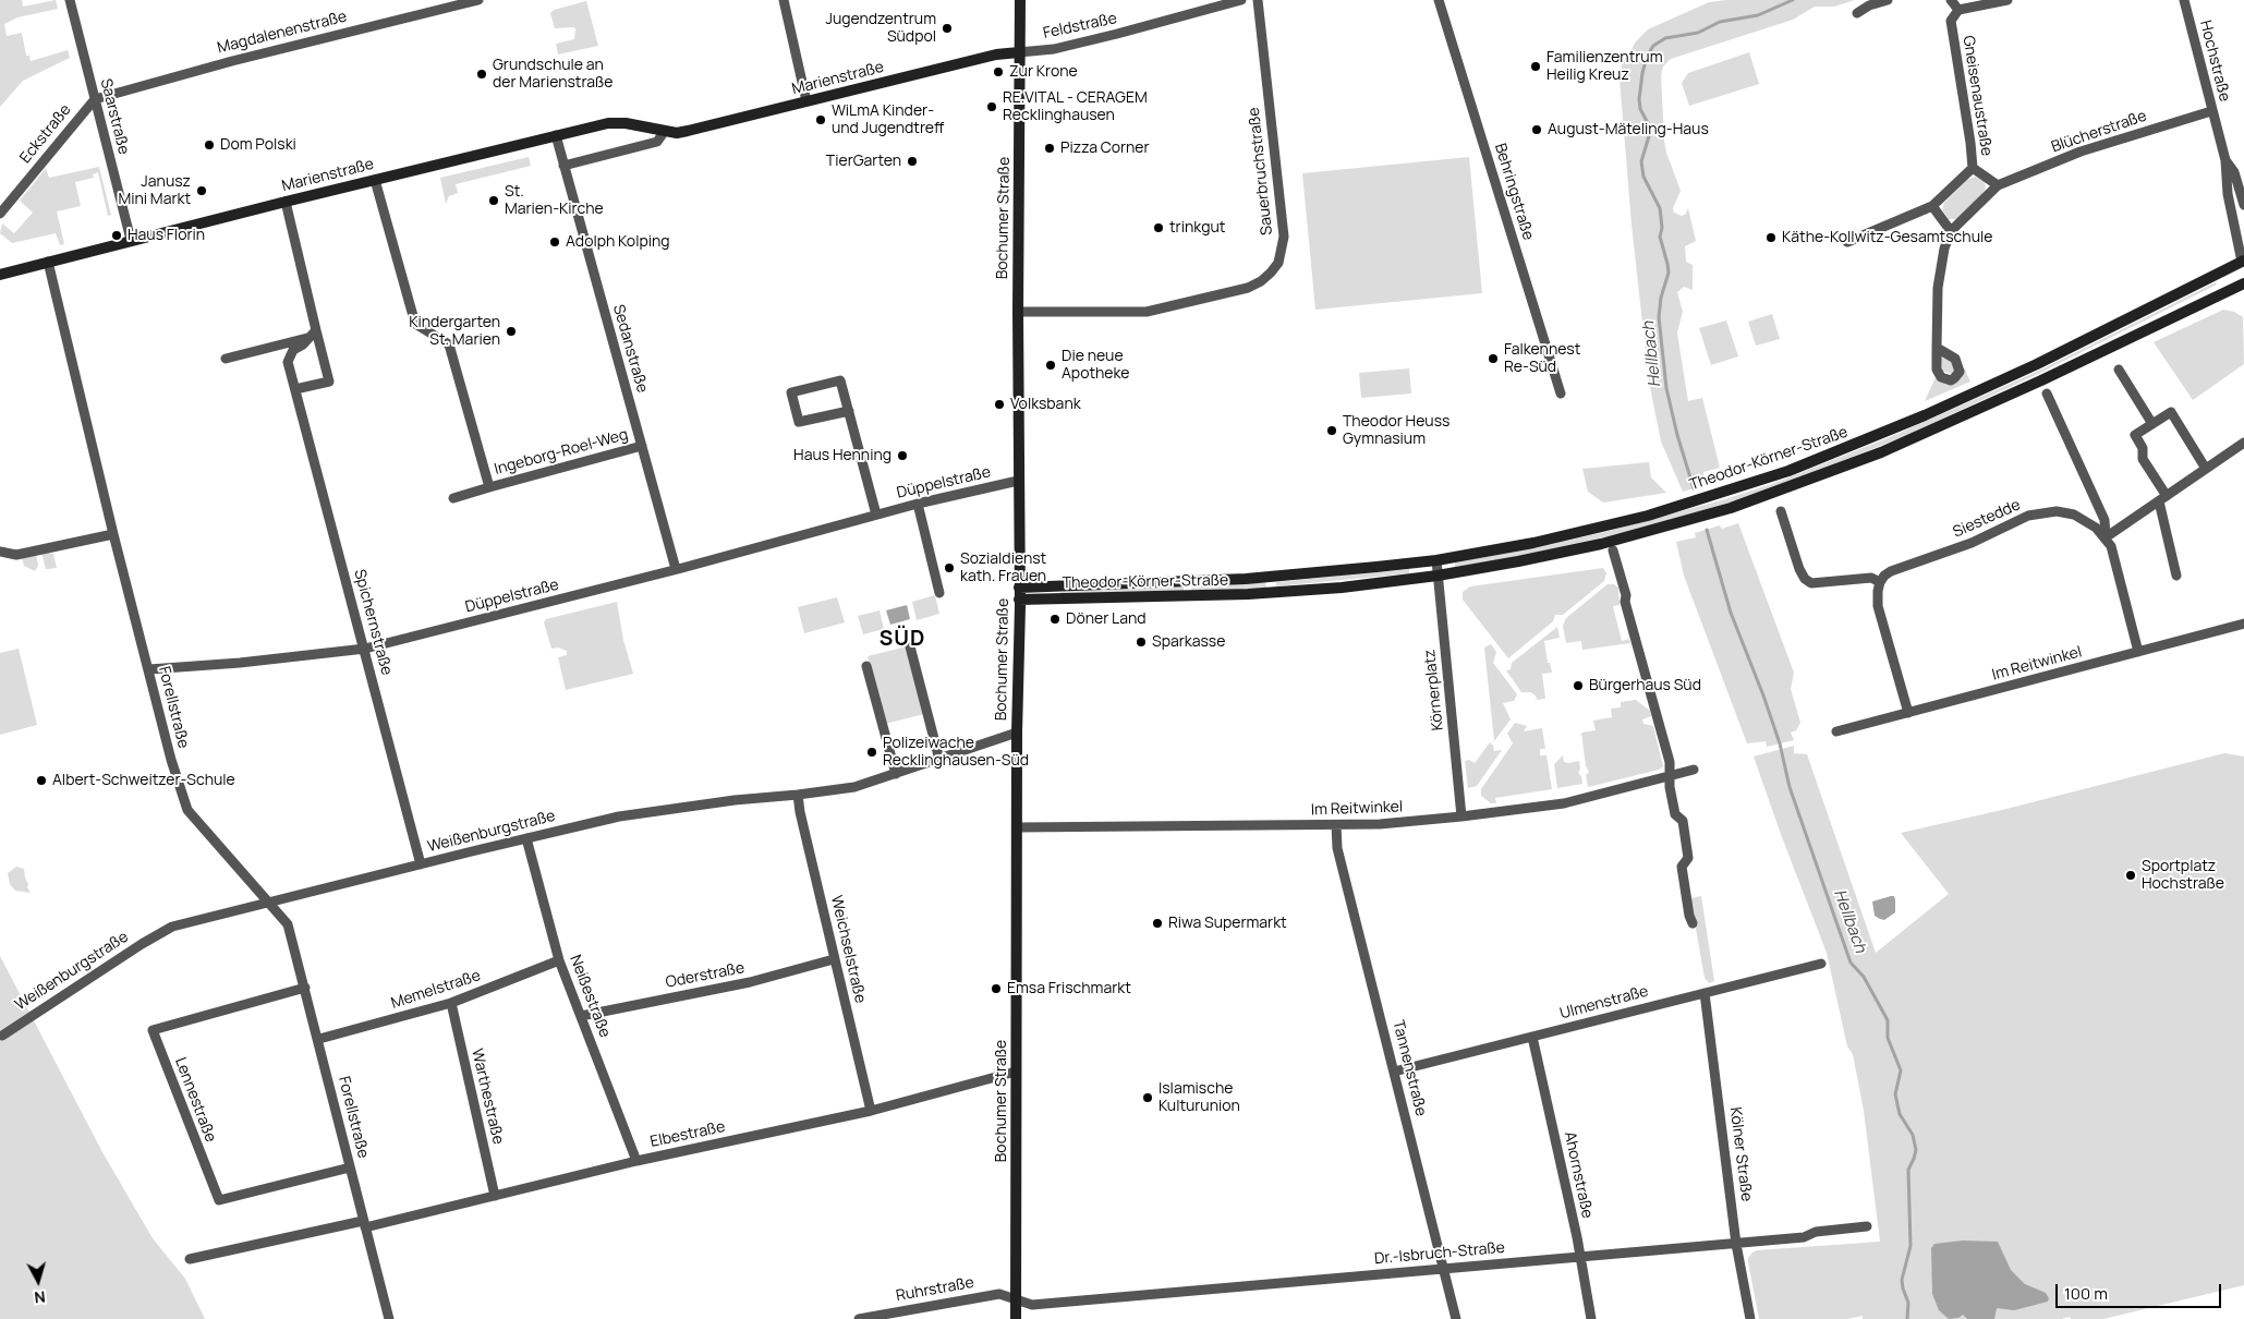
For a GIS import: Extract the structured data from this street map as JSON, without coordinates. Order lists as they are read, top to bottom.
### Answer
{
  "streets": {
    "main road": ["Marienstraße", "Bochumer Straße", "Theodor-Körner-Straße"],
    "street": [
      "Feldstraße",
      "Magdalenenstraße",
      "Hochstraße",
      "Gneisenaustraße",
      "Saarstraße",
      "Blücherstraße",
      "Eckstraße",
      "Sauerbruchstraße",
      "Behringstraße",
      "Sedanstraße",
      "Ingeborg-Roel-Weg",
      "Düppelstraße",
      "Siestedde",
      "Spichernstraße",
      "Im Reitwinkel",
      "Körnerplatz",
      "Forellstraße",
      "Weißenburgstraße",
      "Weichselstraße",
      "Oderstraße",
      "Memelstraße",
      "Neißestraße",
      "Ulmenstraße",
      "Tannenstraße",
      "Warthestraße",
      "Lennestraße",
      "Elbestraße",
      "Kölner Straße",
      "Ahornstraße",
      "Dr.-Isbruch-Straße",
      "Ruhrstraße"
    ]
  },
  "crossings": [
    ["Feldstraße", "Marienstraße"],
    ["Feldstraße", "Bochumer Straße"],
    ["Magdalenenstraße", "Saarstraße"],
    ["Magdalenenstraße", "Eckstraße"],
    ["Hochstraße", "Blücherstraße"],
    ["Hochstraße", "Theodor-Körner-Straße"],
    ["Marienstraße", "Saarstraße"],
    ["Marienstraße", "Bochumer Straße"],
    ["Marienstraße", "Sedanstraße"],
    ["Marienstraße", "Ingeborg-Roel-Weg"],
    ["Marienstraße", "Forellstraße"],
    ["Saarstraße", "Eckstraße"],
    ["Sauerbruchstraße", "Bochumer Straße"],
    ["Bochumer Straße", "Theodor-Körner-Straße"],
    ["Bochumer Straße", "Düppelstraße"],
    ["Bochumer Straße", "Im Reitwinkel"],
    ["Bochumer Straße", "Weißenburgstraße"],
    ["Bochumer Straße", "Elbestraße"],
    ["Bochumer Straße", "Dr.-Isbruch-Straße"],
    ["Bochumer Straße", "Ruhrstraße"],
    ["Sedanstraße", "Ingeborg-Roel-Weg"],
    ["Sedanstraße", "Düppelstraße"],
    ["Theodor-Körner-Straße", "Körnerplatz"],
    ["Düppelstraße", "Spichernstraße"],
    ["Düppelstraße", "Forellstraße"],
    ["Siestedde", "Im Reitwinkel"],
    ["Spichernstraße", "Weißenburgstraße"],
    ["Im Reitwinkel", "Körnerplatz"],
    ["Im Reitwinkel", "Tannenstraße"],
    ["Forellstraße", "Weißenburgstraße"],
    ["Forellstraße", "Memelstraße"],
    ["Forellstraße", "Lennestraße"],
    ["Forellstraße", "Elbestraße"],
    ["Weißenburgstraße", "Weichselstraße"],
    ["Weißenburgstraße", "Neißestraße"],
    ["Weichselstraße", "Oderstraße"],
    ["Weichselstraße", "Elbestraße"],
    ["Oderstraße", "Neißestraße"],
    ["Memelstraße", "Neißestraße"],
    ["Memelstraße", "Warthestraße"],
    ["Neißestraße", "Elbestraße"],
    ["Ulmenstraße", "Tannenstraße"],
    ["Ulmenstraße", "Kölner Straße"],
    ["Ulmenstraße", "Ahornstraße"],
    ["Tannenstraße", "Dr.-Isbruch-Straße"],
    ["Warthestraße", "Elbestraße"],
    ["Kölner Straße", "Dr.-Isbruch-Straße"],
    ["Ahornstraße", "Dr.-Isbruch-Straße"],
    ["Dr.-Isbruch-Straße", "Ruhrstraße"]
  ],
  "districts": ["SÜD"],
  "water": ["Hellbach"],
  "places": [
    "Jugendzentrum Südpol",
    "Familienzentrum Heilig Kreuz",
    "Zur Krone",
    "Grundschule an der Marienstraße",
    "RE.VITAL - CERAGEM Recklinghausen",
    "WiLmA Kinder- und Jugendtreff",
    "August-Mäteling-Haus",
    "Dom Polski",
    "Pizza Corner",
    "TierGarten",
    "Janusz Mini Markt",
    "St. Marien-Kirche",
    "trinkgut",
    "Haus Florin",
    "Käthe-Kollwitz-Gesamtschule",
    "Adolph Kolping",
    "Kindergarten St. Marien",
    "Falkennest Re-Süd",
    "Die neue Apotheke",
    "Volksbank",
    "Theodor Heuss Gymnasium",
    "Haus Henning",
    "Sozialdienst kath. Frauen",
    "Döner Land",
    "Sparkasse",
    "Bürgerhaus Süd",
    "Polizeiwache Recklinghausen-Süd",
    "Albert-Schweitzer-Schule",
    "Sportplatz Hochstraße",
    "Riwa Supermarkt",
    "Emsa Frischmarkt",
    "Islamische Kulturunion"
  ],
  "scale_bar": "100 m",
  "north": "bottom"
}
